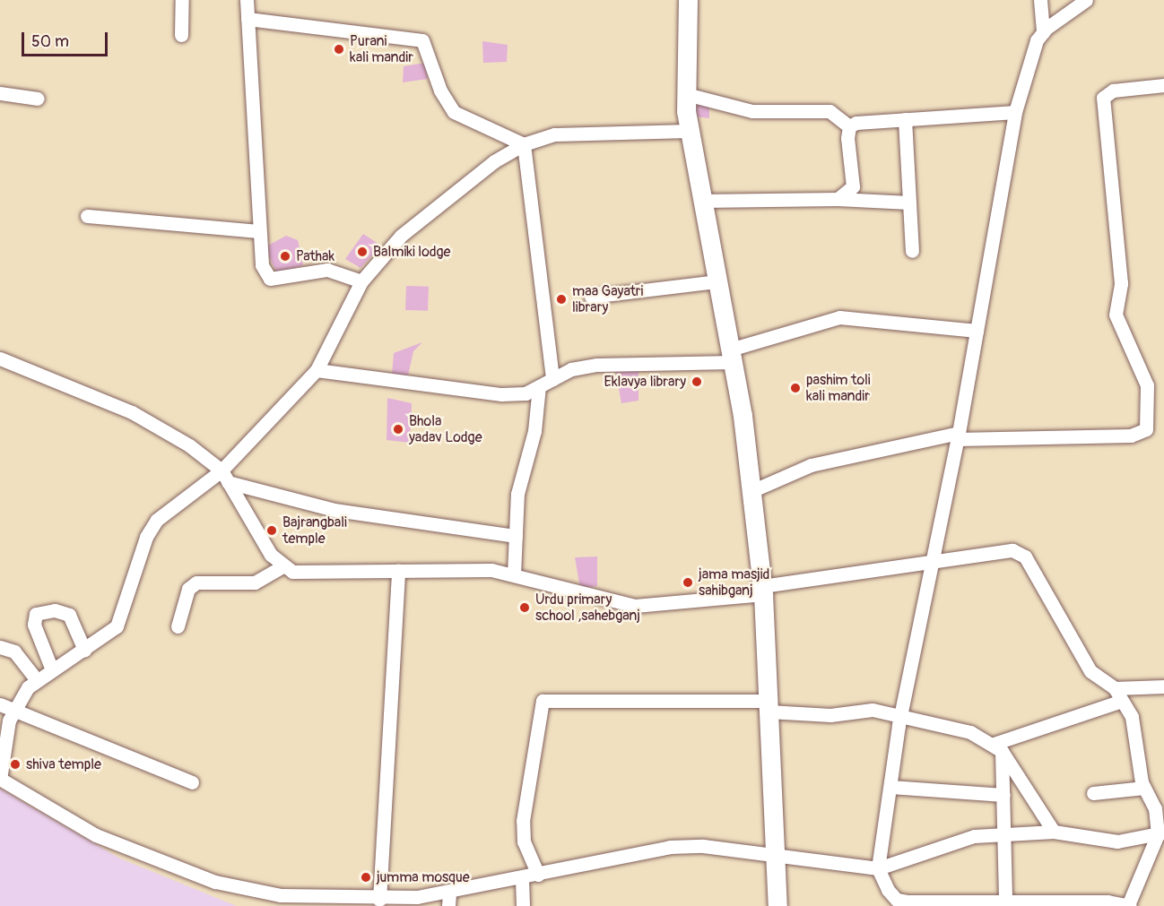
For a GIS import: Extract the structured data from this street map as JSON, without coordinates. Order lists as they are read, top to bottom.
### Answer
{
  "places": [
    "Purani kali mandir",
    "Balmiki lodge",
    "Pathak",
    "maa Gayatri library",
    "Eklavya library",
    "pashim toli kali mandir",
    "Bhola yadav Lodge",
    "Bajrangbali temple",
    "jama masjid sahibganj",
    "Urdu primary school ,sahebganj",
    "shiva temple",
    "jumma mosque"
  ],
  "scale_bar": "50 m"
}
